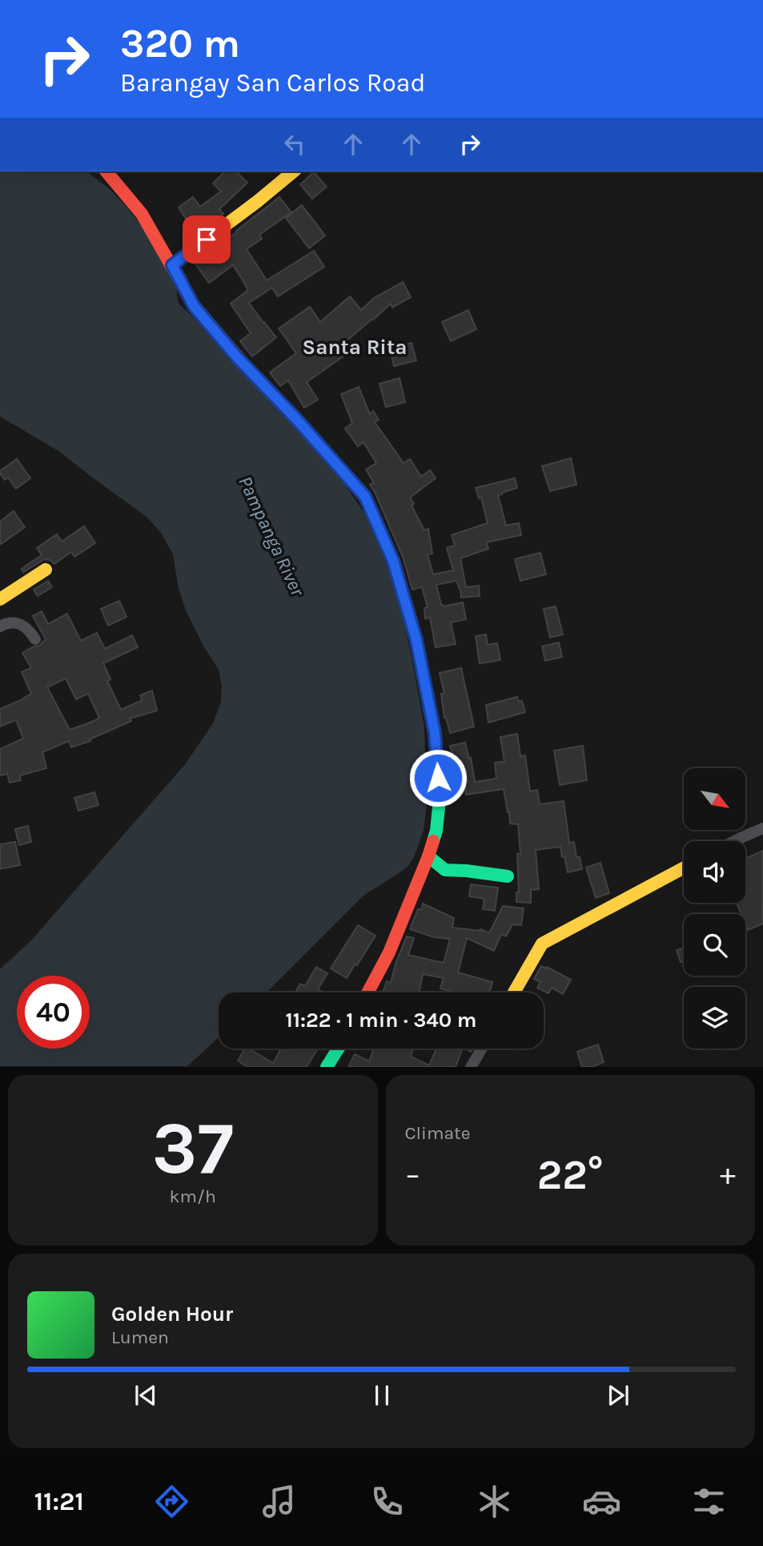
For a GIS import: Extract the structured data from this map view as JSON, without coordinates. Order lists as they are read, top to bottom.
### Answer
{
  "districts": ["Santa Rita"],
  "water": ["Pampanga River"],
  "north": "bottom right",
  "page": {
    "turn": ["320 m", "Barangay San Carlos Road"],
    "limit": "40",
    "trip": "11:22 · 1 min · 340 m",
    "tile": [
      ["37", "km/h"],
      "Climate"
    ],
    "heat": ["−", "22°", "+"],
    "song": ["Golden Hour", "Lumen"],
    "tabs": "11:21"
  }
}
